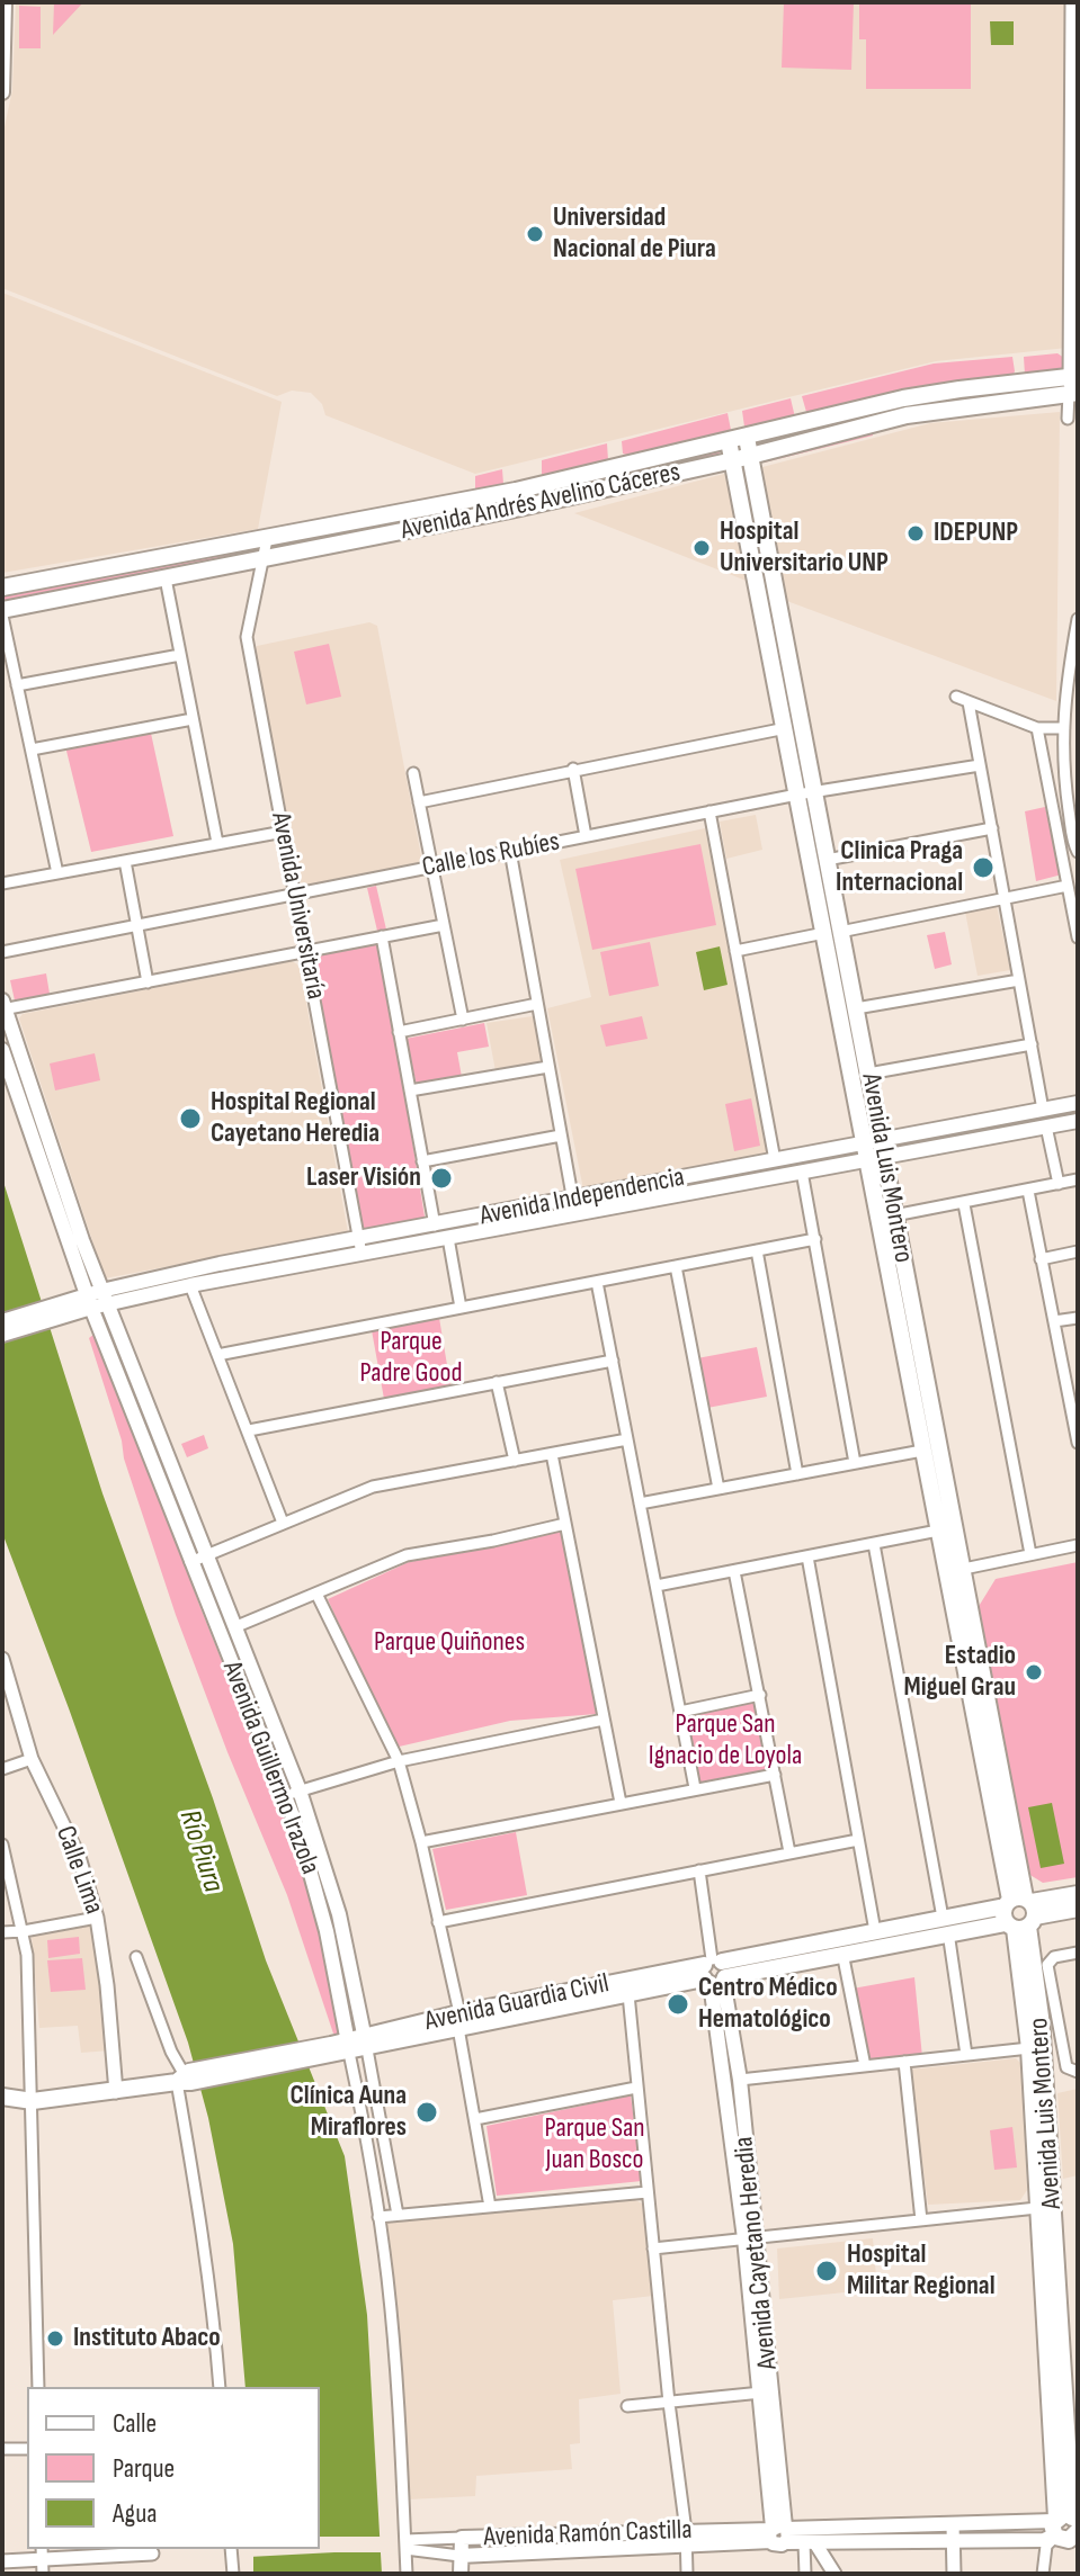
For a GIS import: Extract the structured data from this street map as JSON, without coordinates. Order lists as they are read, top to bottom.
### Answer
{
  "streets": {
    "main road": [
      "Avenida Andrés Avelino Cáceres",
      "Avenida Luis Montero",
      "Avenida Independencia",
      "Avenida Guillermo Irazola",
      "Avenida Guardia Civil",
      "Avenida Cayetano Heredia",
      "Avenida Ramón Castilla"
    ],
    "street": ["Calle los Rubíes", "Avenida Universitaría", "Calle Lima"]
  },
  "crossings": [
    ["Avenida Andrés Avelino Cáceres", "Avenida Universitaría"],
    ["Avenida Andrés Avelino Cáceres", "Avenida Luis Montero"],
    ["Calle los Rubíes", "Avenida Universitaría"],
    ["Calle los Rubíes", "Avenida Luis Montero"],
    ["Avenida Universitaría", "Avenida Independencia"],
    ["Avenida Luis Montero", "Avenida Independencia"],
    ["Avenida Luis Montero", "Avenida Guardia Civil"],
    ["Avenida Luis Montero", "Avenida Ramón Castilla"],
    ["Avenida Independencia", "Avenida Guillermo Irazola"],
    ["Avenida Guillermo Irazola", "Avenida Guardia Civil"],
    ["Avenida Guillermo Irazola", "Avenida Ramón Castilla"],
    ["Calle Lima", "Avenida Guardia Civil"],
    ["Avenida Guardia Civil", "Avenida Cayetano Heredia"],
    ["Avenida Cayetano Heredia", "Avenida Ramón Castilla"]
  ],
  "water": ["Río Piura"],
  "parks": [
    "Parque Padre Good",
    "Parque Quiñones",
    "Parque San Ignacio de Loyola",
    "Parque San Juan Bosco"
  ],
  "places": [
    "Universidad Nacional de Piura",
    "IDEPUNP",
    "Hospital Universitario UNP",
    "Clinica Praga Internacional",
    "Hospital Regional Cayetano Heredia",
    "Laser Visión",
    "Estadio Miguel Grau",
    "Centro Médico Hematológico",
    "Clínica Auna Miraflores",
    "Hospital Militar Regional",
    "Instituto Abaco"
  ],
  "legend": ["Calle", "Parque", "Agua"]
}
